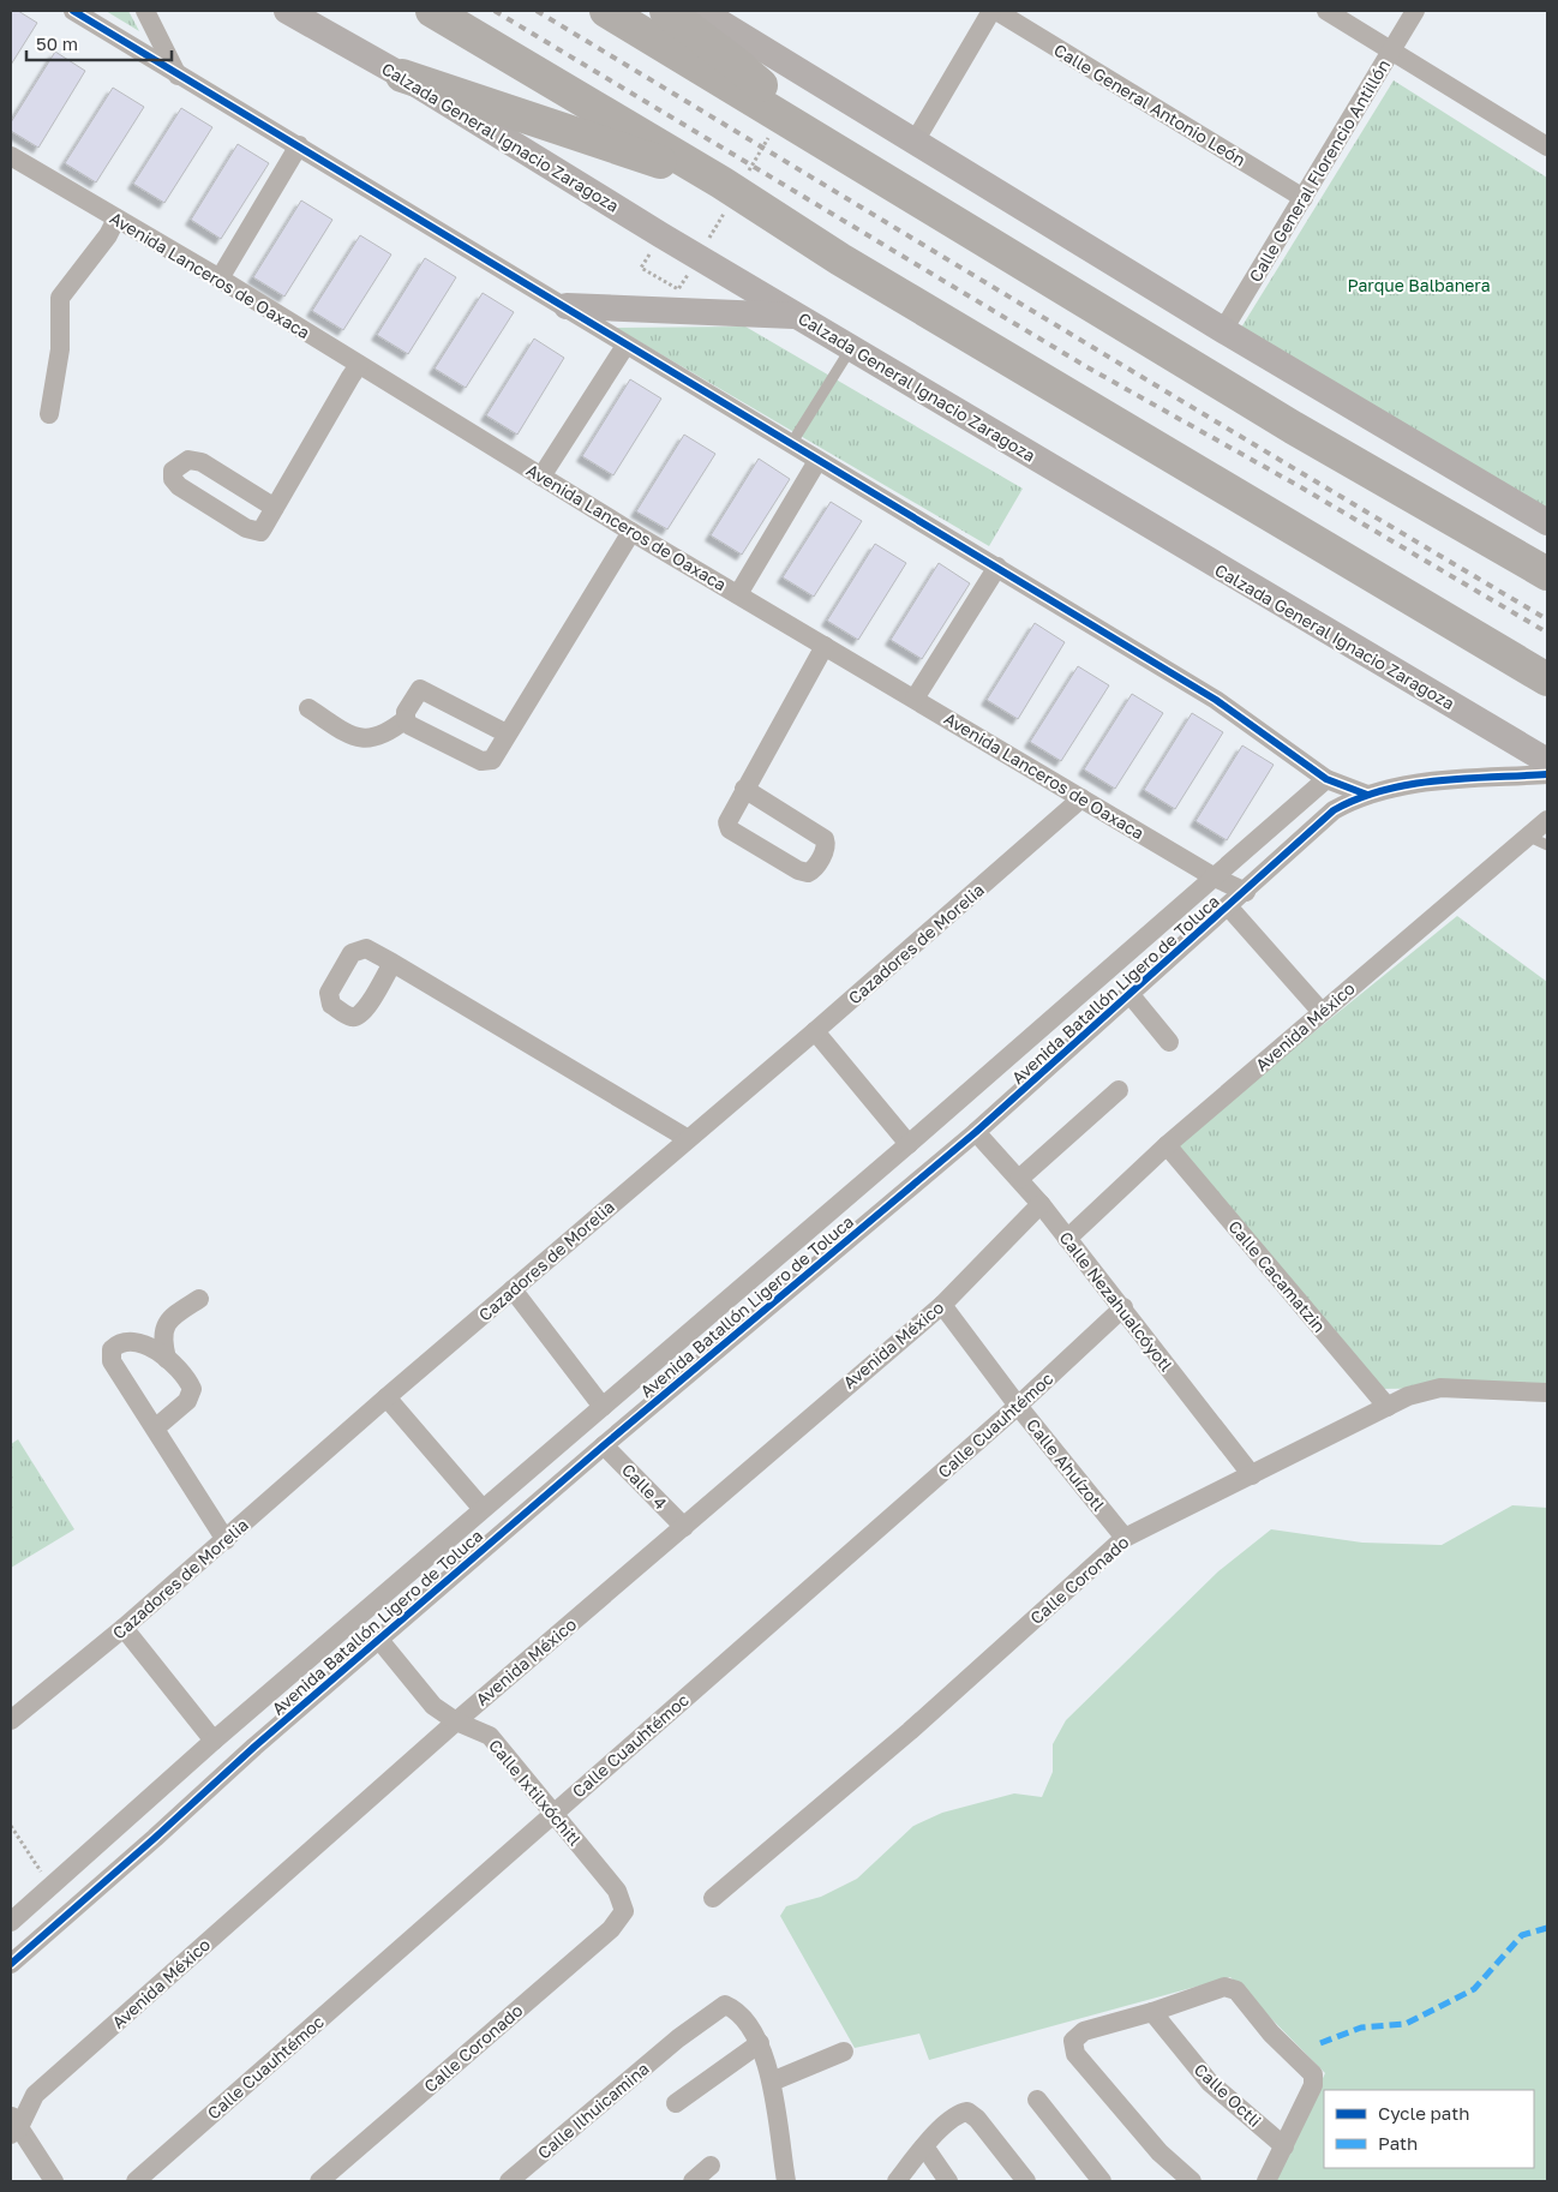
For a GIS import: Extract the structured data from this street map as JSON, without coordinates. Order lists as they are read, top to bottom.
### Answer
{
  "streets": {
    "main road": ["Calzada General Ignacio Zaragoza"],
    "street": [
      "Calle General Antonio León",
      "Calle General Florencio Antillón",
      "Avenida Lanceros de Oaxaca",
      "Cazadores de Morelia",
      "Avenida Batallón Ligero de Toluca",
      "Avenida México",
      "Calle Cacamatzin",
      "Calle Nezahualcóyotl",
      "Calle Cuauhtémoc",
      "Calle Ahuízotl",
      "Calle 4",
      "Calle Coronado",
      "Calle Ixtilxóchitl",
      "Calle Octli",
      "Calle Ilhuicamina"
    ]
  },
  "crossings": [
    ["Calle General Antonio León", "Calle General Florencio Antillón"],
    ["Avenida Lanceros de Oaxaca", "Cazadores de Morelia"],
    ["Avenida Lanceros de Oaxaca", "Avenida Batallón Ligero de Toluca"],
    ["Avenida Batallón Ligero de Toluca", "Calle Nezahualcóyotl"],
    ["Avenida Batallón Ligero de Toluca", "Calle 4"],
    ["Avenida Batallón Ligero de Toluca", "Calle Ixtilxóchitl"],
    ["Avenida México", "Calle Cacamatzin"],
    ["Avenida México", "Calle Nezahualcóyotl"],
    ["Avenida México", "Calle Ahuízotl"],
    ["Avenida México", "Calle 4"],
    ["Avenida México", "Calle Ixtilxóchitl"],
    ["Calle Cacamatzin", "Calle Coronado"],
    ["Calle Nezahualcóyotl", "Calle Cuauhtémoc"],
    ["Calle Nezahualcóyotl", "Calle Coronado"],
    ["Calle Cuauhtémoc", "Calle Ahuízotl"],
    ["Calle Cuauhtémoc", "Calle Ixtilxóchitl"],
    ["Calle Ahuízotl", "Calle Coronado"],
    ["Calle Coronado", "Calle Ixtilxóchitl"]
  ],
  "parks": ["Parque Balbanera"],
  "legend": ["Cycle path", "Path"],
  "scale_bar": "50 m"
}
